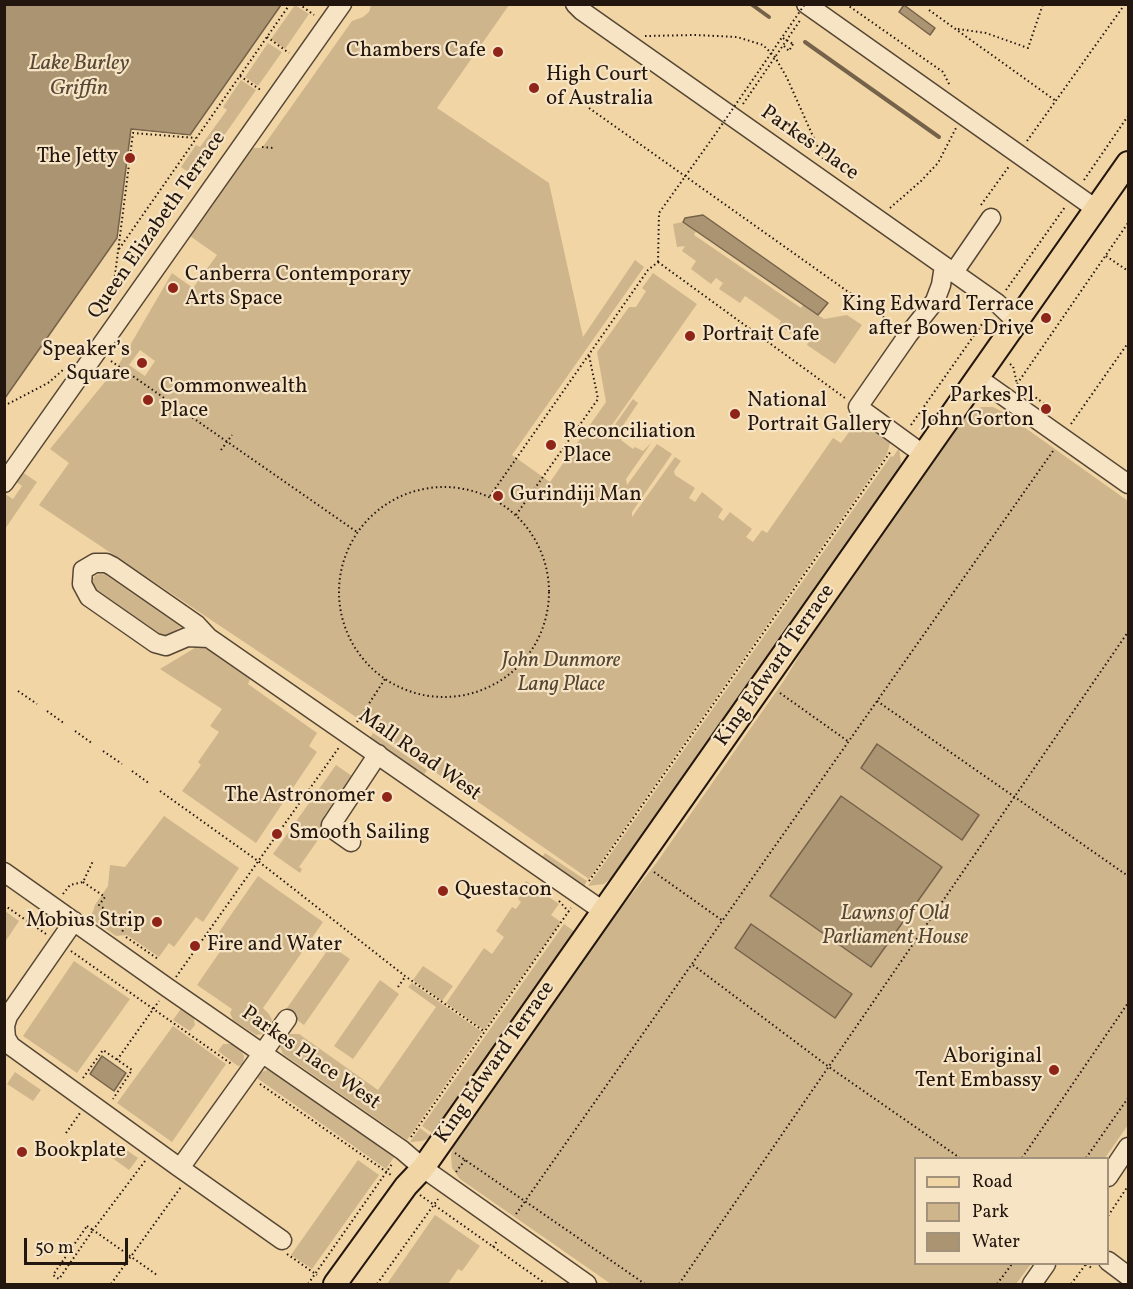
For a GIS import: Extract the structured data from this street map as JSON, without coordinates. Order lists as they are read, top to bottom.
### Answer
{
  "streets": {
    "main road": ["King Edward Terrace"],
    "street": [
      "Parkes Place",
      "Queen Elizabeth Terrace",
      "Mall Road West",
      "Parkes Place West"
    ]
  },
  "crossings": [
    ["Parkes Place", "King Edward Terrace"],
    ["King Edward Terrace", "Mall Road West"],
    ["King Edward Terrace", "Parkes Place West"]
  ],
  "water": ["Lake Burley Griffin"],
  "parks": ["John Dunmore Lang Place", "Lawns of Old Parliament House"],
  "places": [
    "Chambers Cafe",
    "High Court of Australia",
    "The Jetty",
    "Canberra Contemporary Arts Space",
    "King Edward Terrace after Bowen Drive",
    "Portrait Cafe",
    "Speaker’s Square",
    "Commonwealth Place",
    "Parkes Pl John Gorton",
    "National Portrait Gallery",
    "Reconciliation Place",
    "Gurindiji Man",
    "The Astronomer",
    "Smooth Sailing",
    "Questacon",
    "Mobius Strip",
    "Fire and Water",
    "Aboriginal Tent Embassy",
    "Bookplate"
  ],
  "legend": ["Road", "Park", "Water"],
  "scale_bar": "50 m"
}
